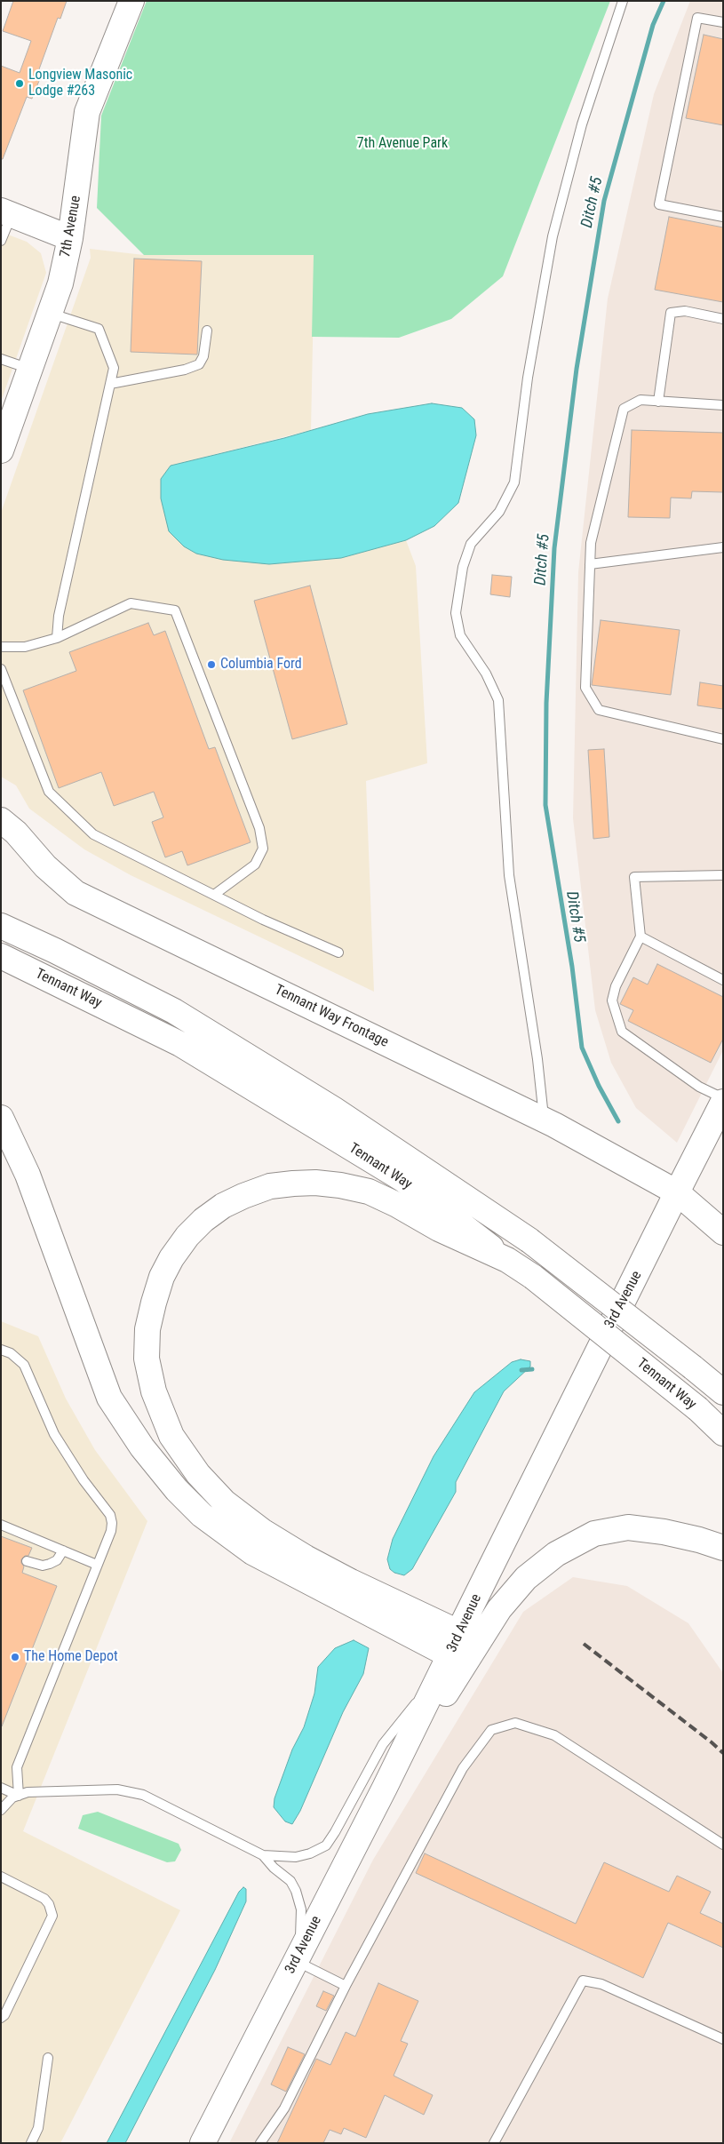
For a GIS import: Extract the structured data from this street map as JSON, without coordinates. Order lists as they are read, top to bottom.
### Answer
{
  "streets": {
    "main road": [
      "7th Avenue",
      "Tennant Way",
      "Tennant Way Frontage",
      "3rd Avenue"
    ]
  },
  "crossings": [
    ["Tennant Way Frontage", "3rd Avenue"]
  ],
  "water": ["Ditch #5"],
  "parks": ["7th Avenue Park"],
  "places": ["Longview Masonic Lodge #263", "Columbia Ford", "The Home Depot"]
}
